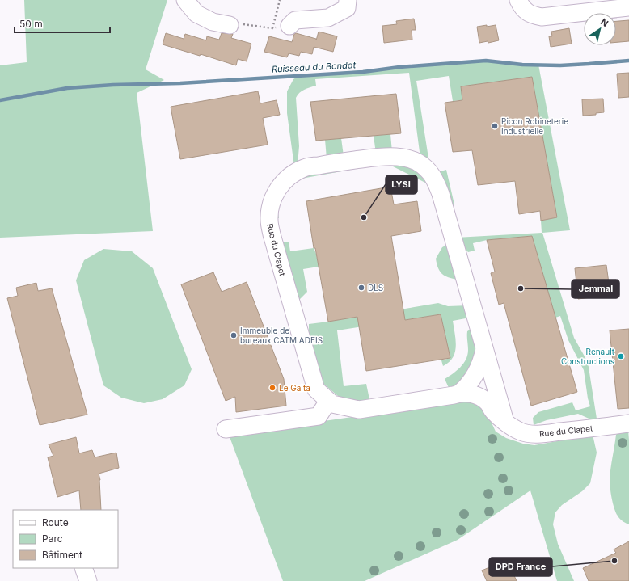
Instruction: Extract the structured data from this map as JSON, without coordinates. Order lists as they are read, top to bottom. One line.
{"streets":{"street":["Rue du Clapet"]},"water":["Ruisseau du Bondat"],"places":["Picon Robineterie Industrielle","LYSI","DLS","Jemmal","Immeuble de bureaux CATM ADEIS","Renault Constructions","Le Galta","DPD France"],"legend":["Route","Parc","Bâtiment"],"scale_bar":"50 m","north":"top right"}
